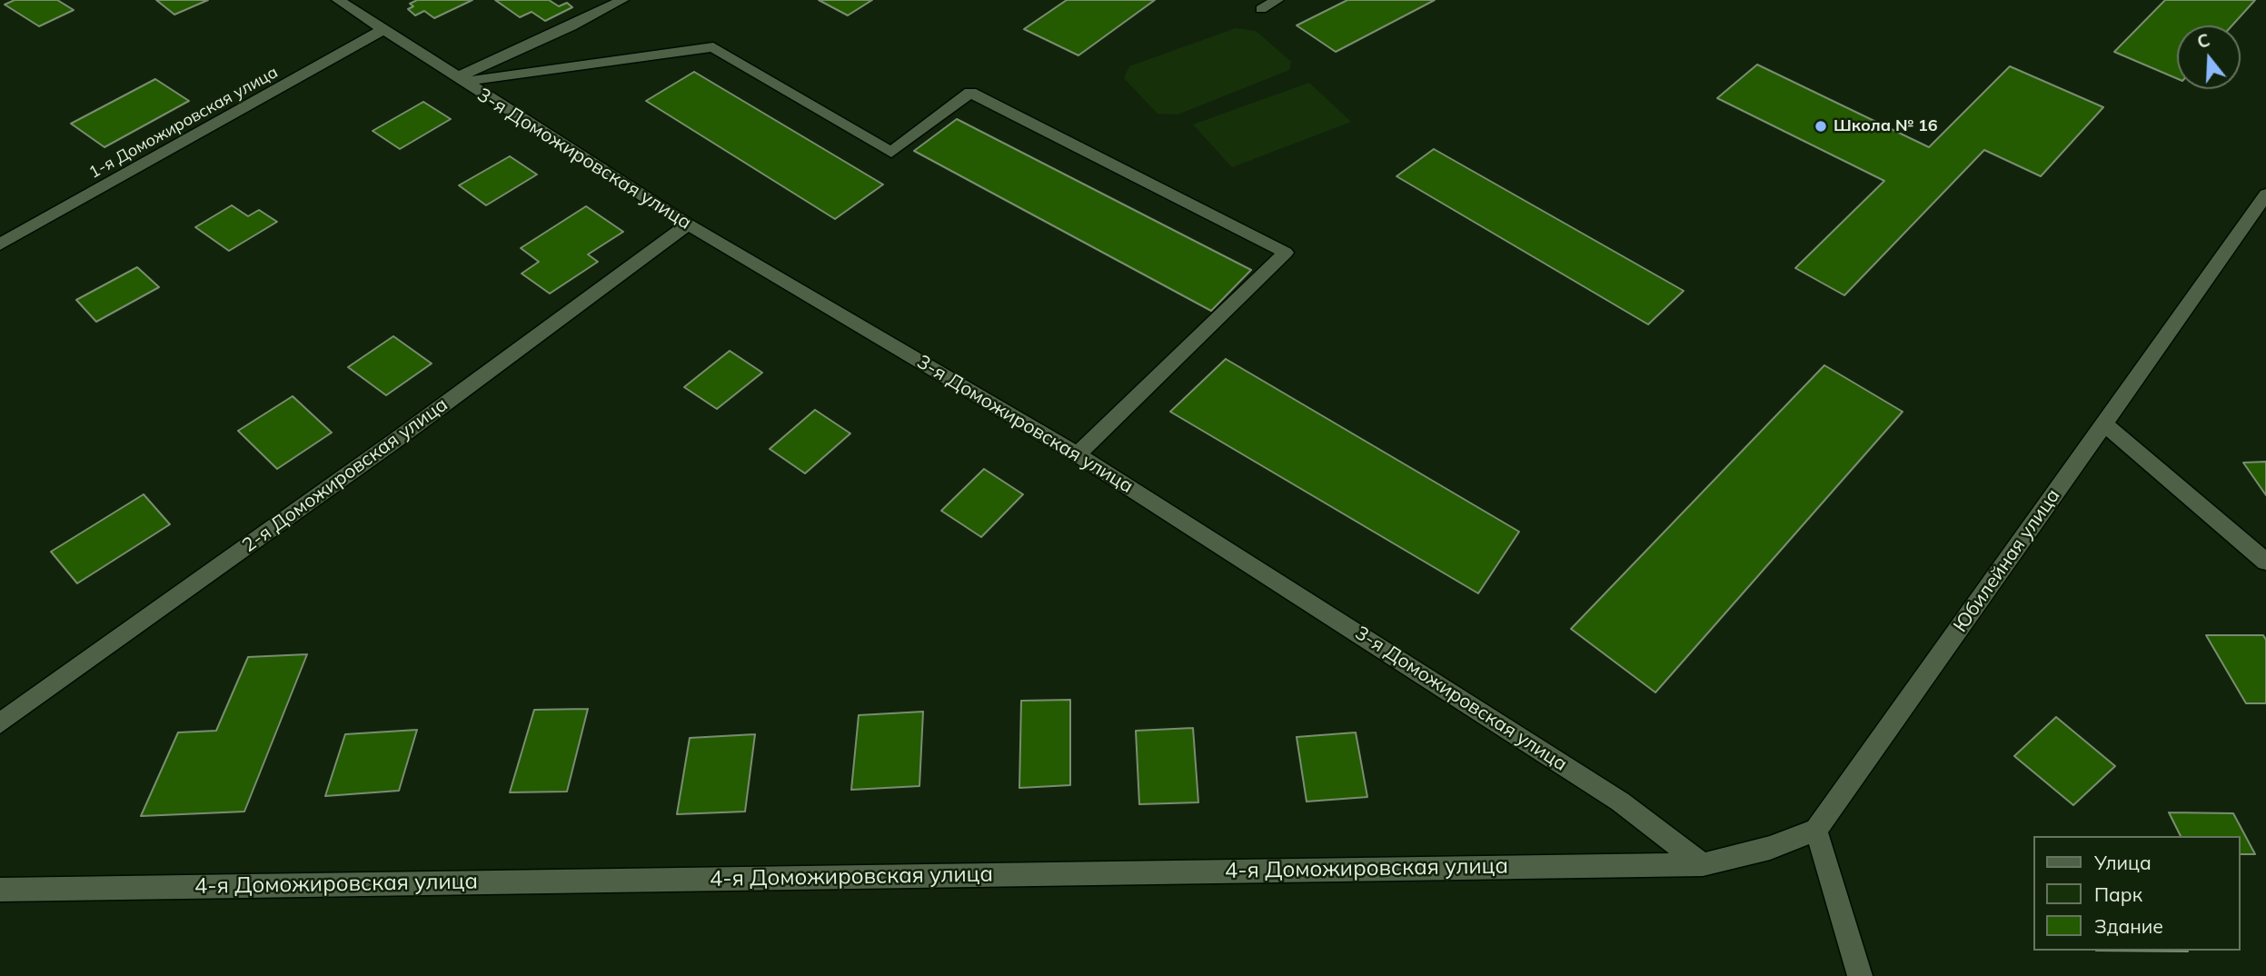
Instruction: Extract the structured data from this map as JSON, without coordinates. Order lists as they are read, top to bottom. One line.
{"streets":{"street":["1-я Доможировская улица","3-я Доможировская улица","2-я Доможировская улица","Юбилейная улица","4-я Доможировская улица"]},"crossings":[["1-я Доможировская улица","3-я Доможировская улица"],["3-я Доможировская улица","2-я Доможировская улица"],["3-я Доможировская улица","4-я Доможировская улица"]],"places":["Школа № 16"],"legend":["Улица","Парк","Здание"],"north":"top"}
